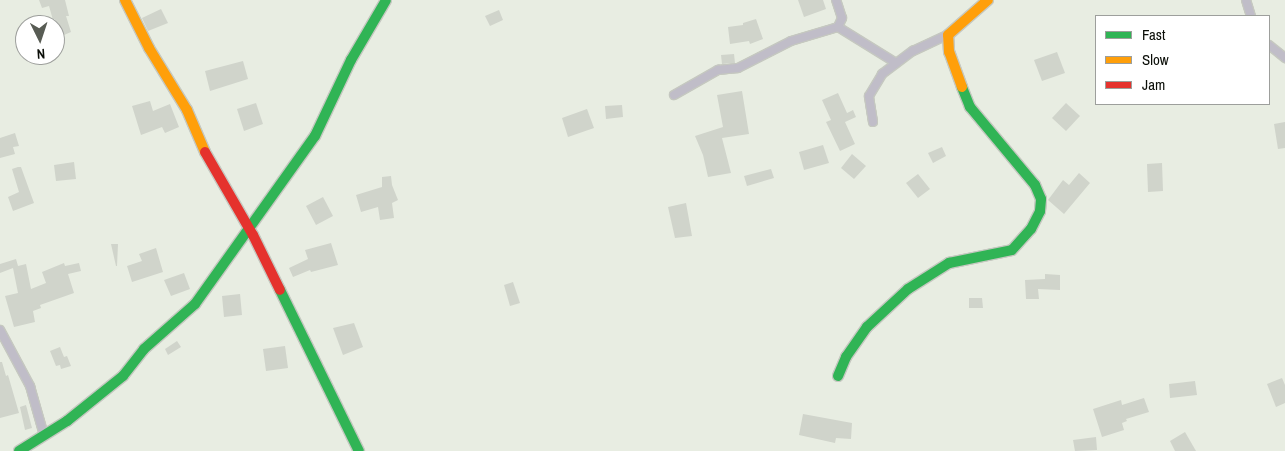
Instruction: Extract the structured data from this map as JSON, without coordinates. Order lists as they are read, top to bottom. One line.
{"legend":["Fast","Slow","Jam"],"north":"bottom"}
